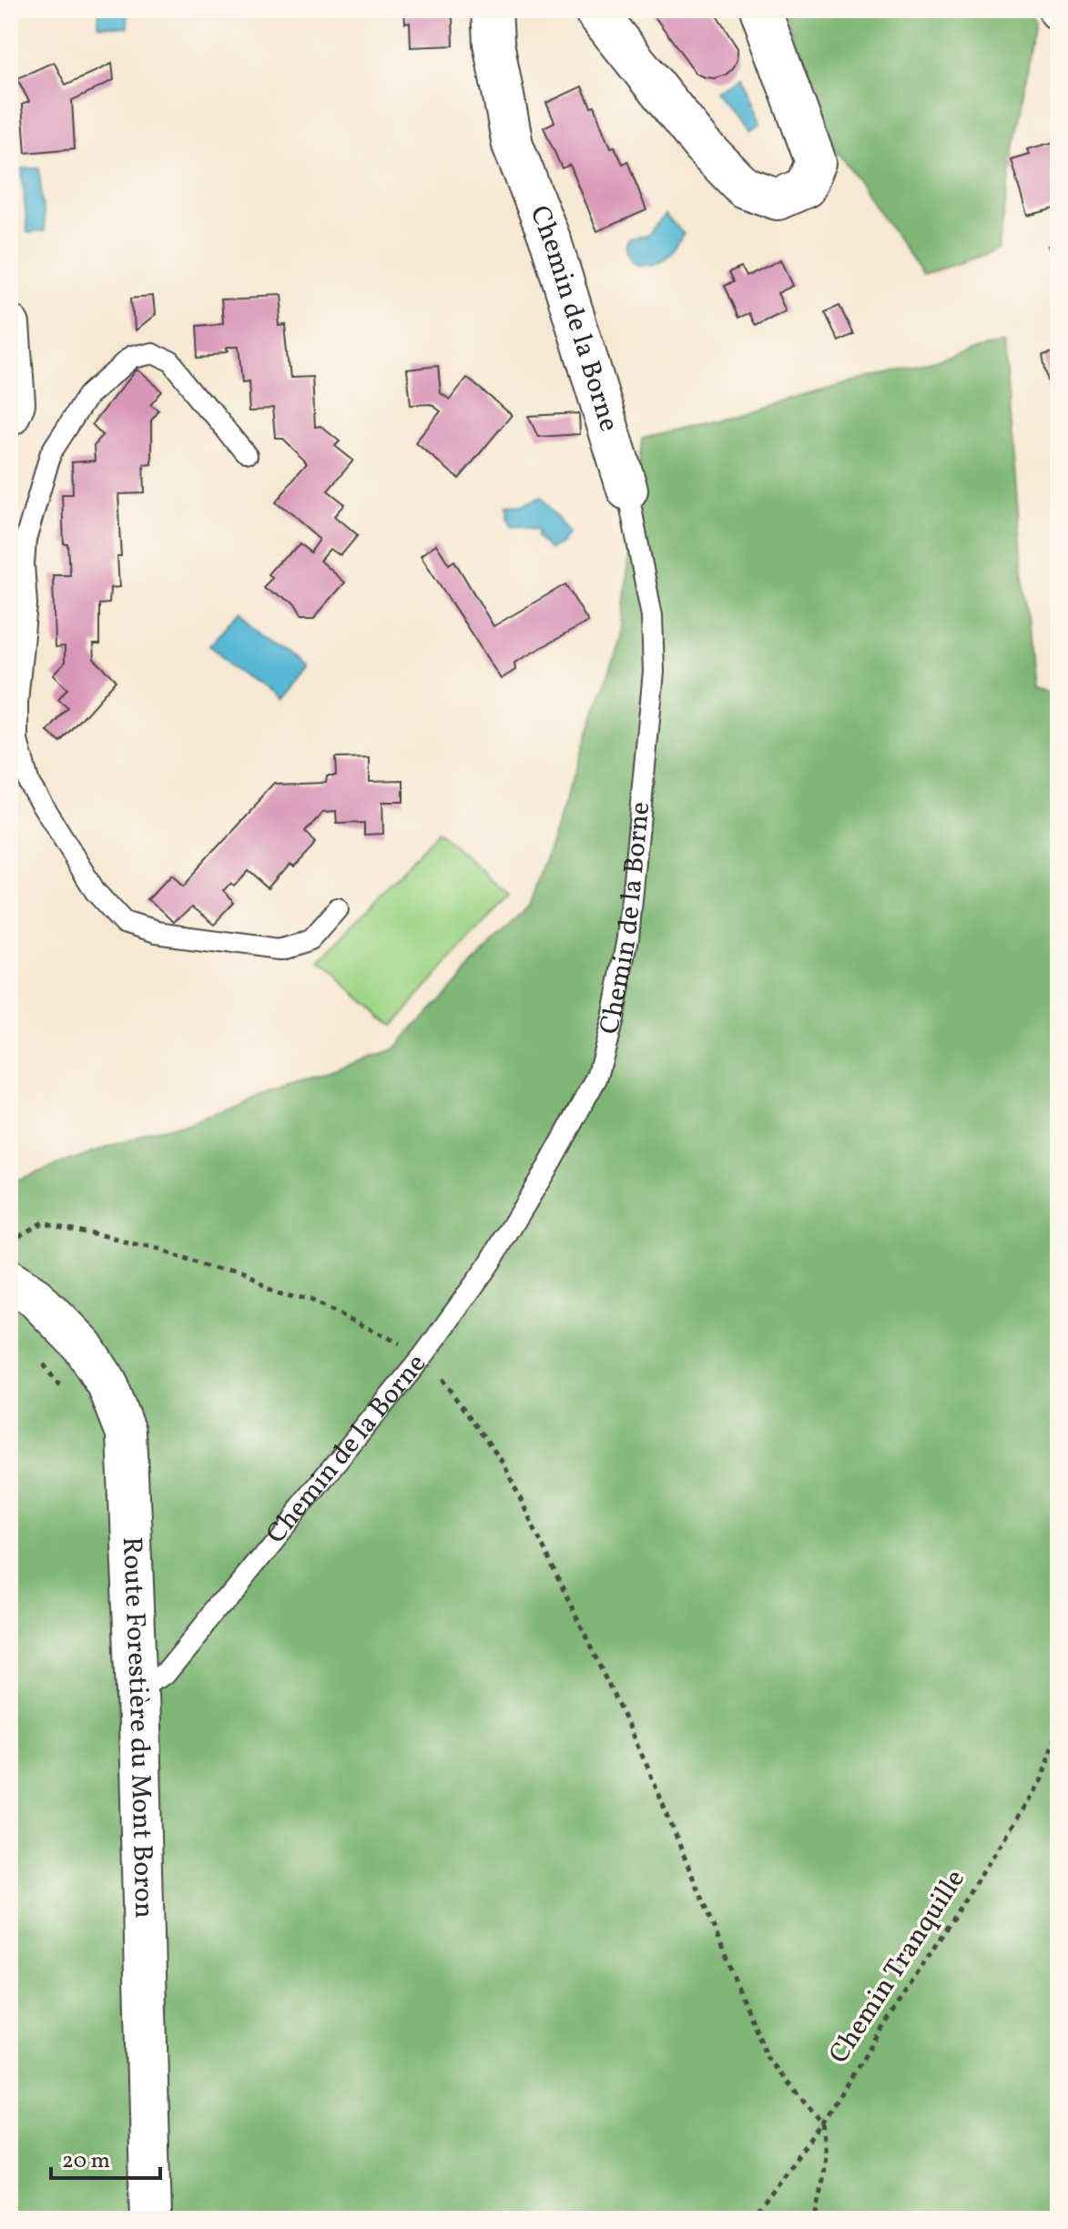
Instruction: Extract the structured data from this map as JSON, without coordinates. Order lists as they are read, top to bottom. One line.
{"streets":{"street":["Chemin de la Borne","Route Forestière du Mont Boron"],"path":["Chemin Tranquille"]},"crossings":[["Chemin de la Borne","Route Forestière du Mont Boron"]],"scale_bar":"20 m"}
